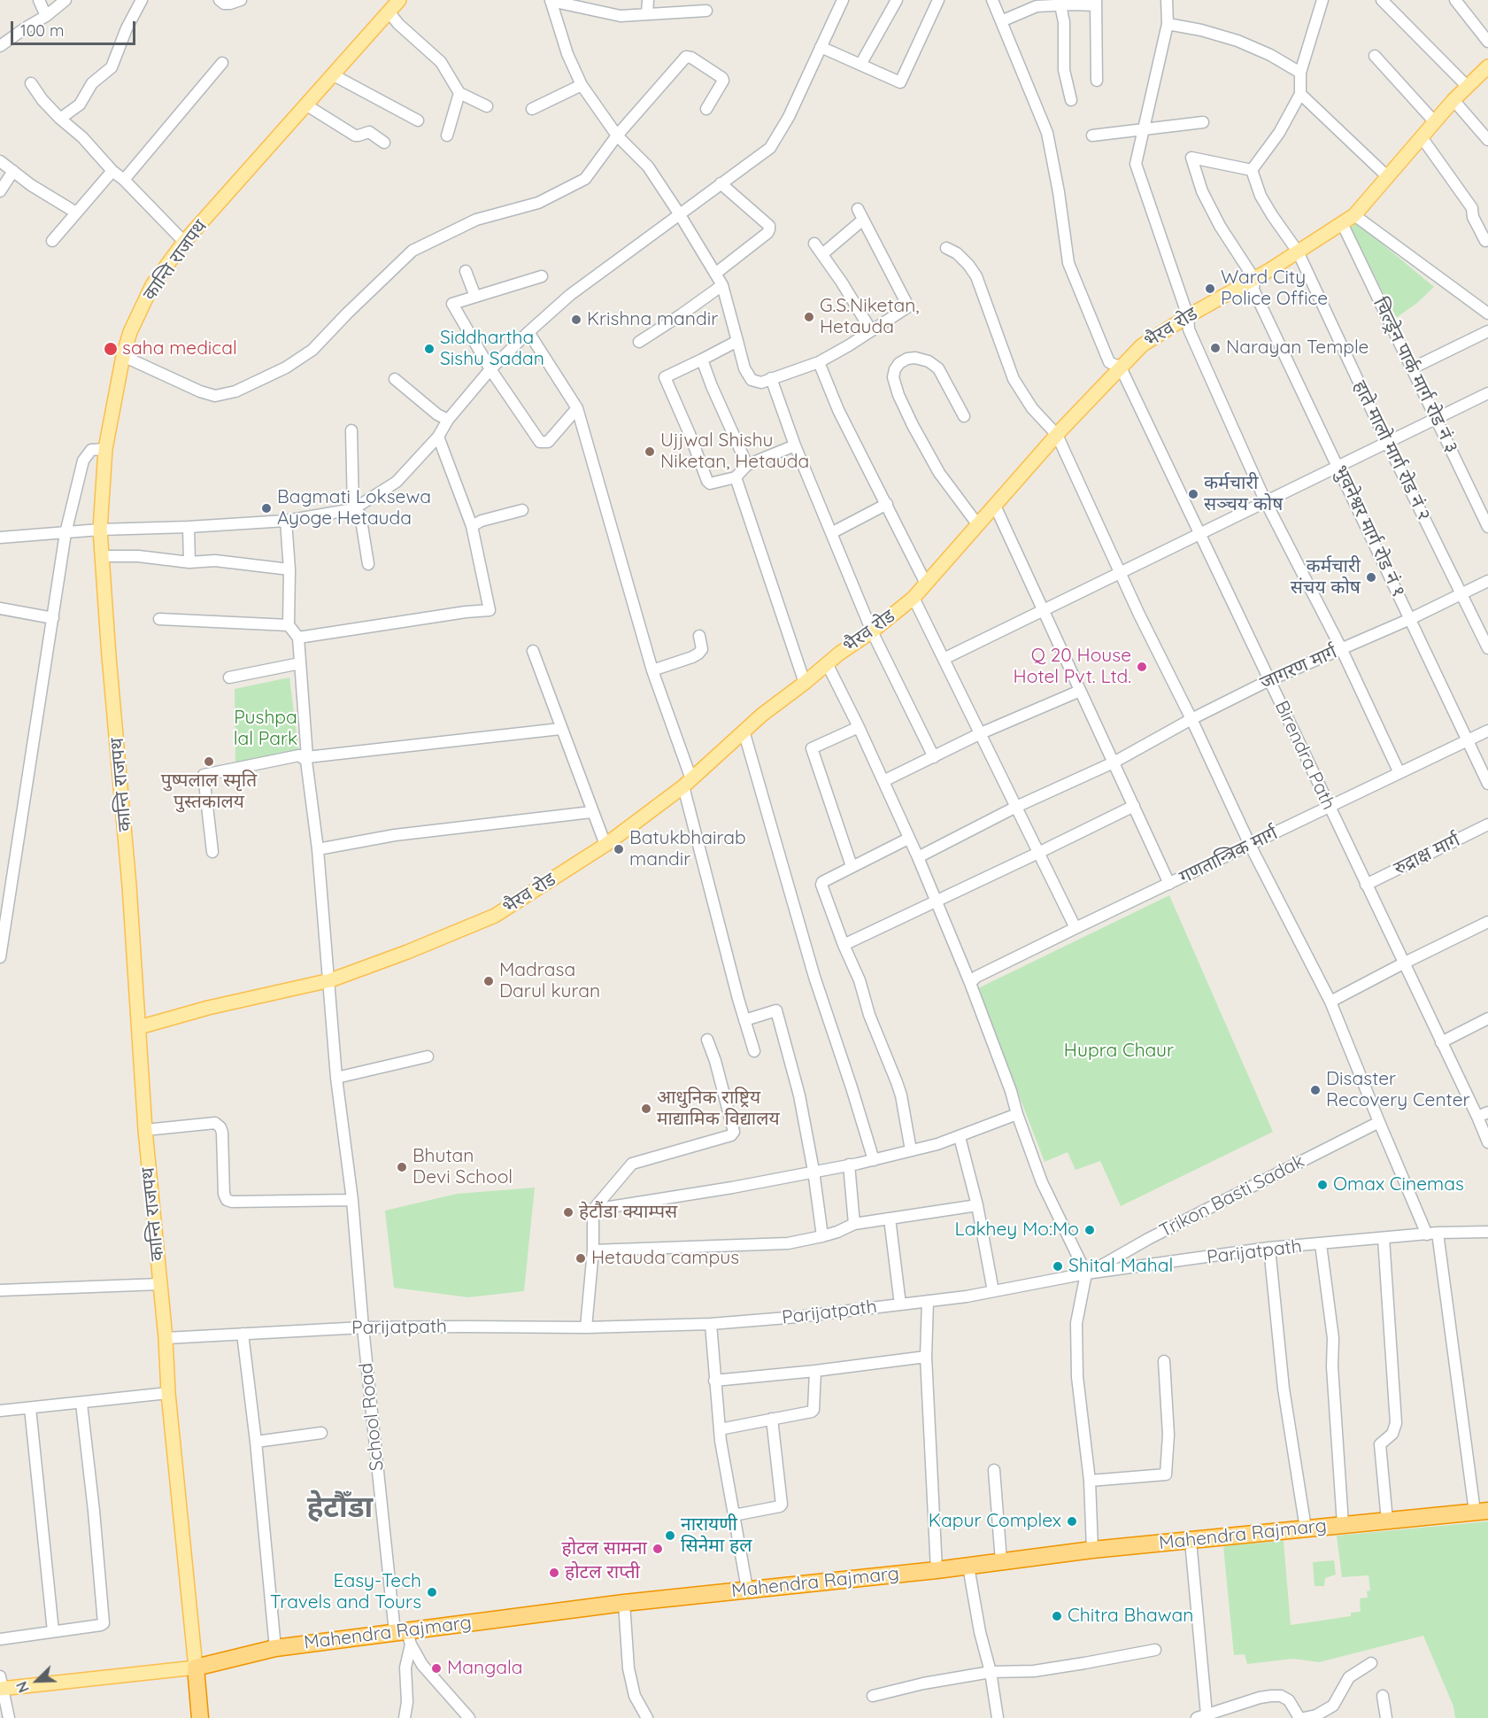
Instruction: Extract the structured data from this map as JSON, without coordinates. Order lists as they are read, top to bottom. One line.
{"streets":{"highway":["Mahendra Rajmarg"],"main road":["कान्ति राजपथ","भैरव रोड"],"street":["चिल्ड्रेन पार्क मार्ग रोड नं ३","हाते मालो मार्ग रोड नं २","भुवनेश्वर मार्ग रोड नं १","जागरण मार्ग","Birendra Path","रुद्राक्ष मार्ग","गणतान्त्रिक मार्ग","Trikon Basti Sadak","Parijatpath","School Road"]},"crossings":[["कान्ति राजपथ","भैरव रोड"],["कान्ति राजपथ","Parijatpath"],["कान्ति राजपथ","Mahendra Rajmarg"],["भैरव रोड","चिल्ड्रेन पार्क मार्ग रोड नं ३"],["भैरव रोड","हाते मालो मार्ग रोड नं २"],["भैरव रोड","भुवनेश्वर मार्ग रोड नं १"],["भैरव रोड","Birendra Path"],["भैरव रोड","School Road"],["हाते मालो मार्ग रोड नं २","भुवनेश्वर मार्ग रोड नं १"],["हाते मालो मार्ग रोड नं २","जागरण मार्ग"],["भुवनेश्वर मार्ग रोड नं १","जागरण मार्ग"],["भुवनेश्वर मार्ग रोड नं १","गणतान्त्रिक मार्ग"],["जागरण मार्ग","Birendra Path"],["Birendra Path","रुद्राक्ष मार्ग"],["Birendra Path","गणतान्त्रिक मार्ग"],["Trikon Basti Sadak","Parijatpath"],["Parijatpath","School Road"],["School Road","Mahendra Rajmarg"]],"districts":["हेटौँडा"],"parks":["Pushpa lal Park","Hupra Chaur"],"places":["Ward City Police Office","G.S.Niketan, Hetauda","Krishna mandir","Narayan Temple","saha medical","Siddhartha Sishu Sadan","Ujjwal Shishu Niketan, Hetauda","कर्मचारी सञ्चय कोष","Bagmati Loksewa Ayoge Hetauda","कर्मचारी संचय कोष","Q 20 House Hotel Pvt. Ltd.","पुष्पलाल स्मृति पुस्तकालय","Batukbhairab mandir","Madrasa Darul kuran","Disaster Recovery Center","आधुनिक राष्ट्रिय माद्यामिक विद्यालय","Bhutan Devi School","Omax Cinemas","हेटौंडा क्याम्पस","Lakhey Mo:Mo","Hetauda campus","Shital Mahal","Kapur Complex","नारायणी सिनेमा हल","होटल सामना","होटल राप्ती","Easy-Tech Travels and Tours","Chitra Bhawan","Mangala"],"scale_bar":"100 m","north":"bottom left"}
